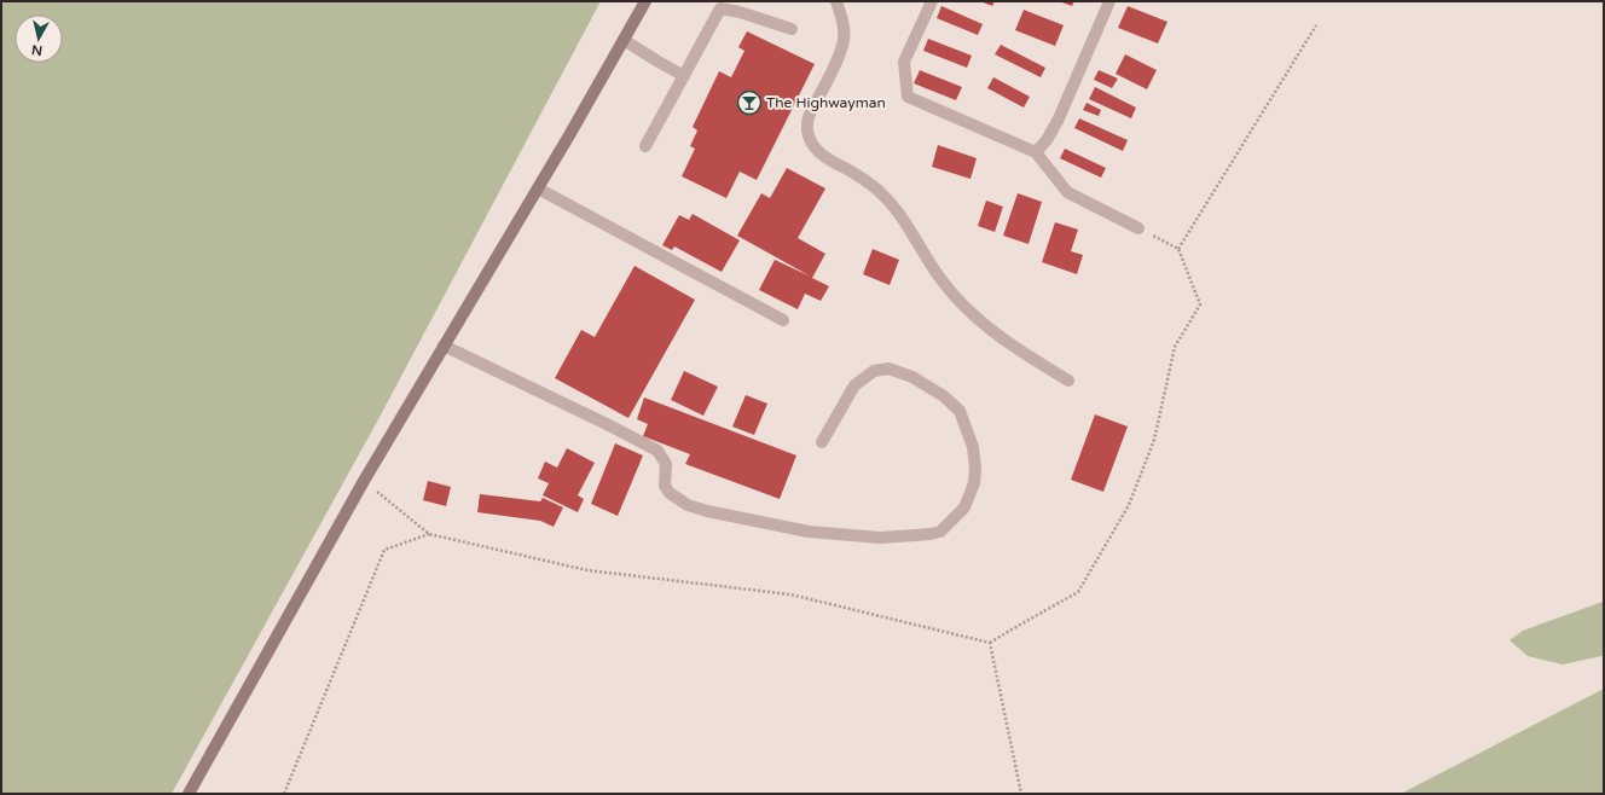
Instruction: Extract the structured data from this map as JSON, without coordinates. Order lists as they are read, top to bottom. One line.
{"places":{"bar":["The Highwayman"]},"north":"bottom"}
